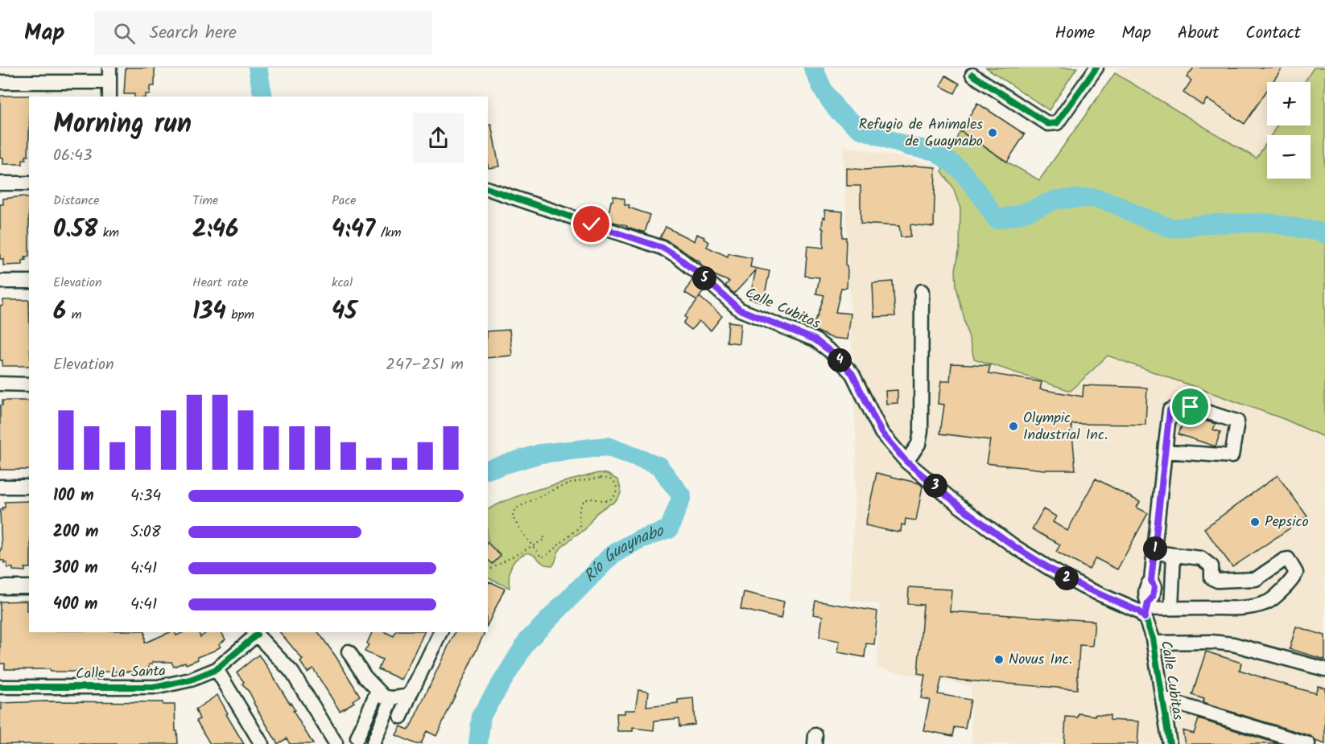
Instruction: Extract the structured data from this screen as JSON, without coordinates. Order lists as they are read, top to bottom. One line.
{"streets":{"street":["Calle Cubitas","Calle La Santa"]},"water":["Río Guaynabo"],"places":["Refugio de Animales de Guaynabo","Olympic Industrial Inc.","Pepsico","Novus Inc."],"page":{"header":"Map","search":"Search here","nav":["Home","Map","About","Contact"],"map_buttons":["+","−"],"heading":["Morning run","06:43"],"stats":[["Distance","0.58 km"],["Time","2:46"],["Pace","4:47 /km"],["Elevation","6 m"],["Heart rate","134 bpm"],["kcal","45"]],"pins":["5","4","3","1","2"],"chart":["Elevation","247–251 m"],"list":[{"name":"100 m","note":"4:34"},{"name":"200 m","note":"5:08"},{"name":"300 m","note":"4:41"},{"name":"400 m","note":"4:41"}]}}
